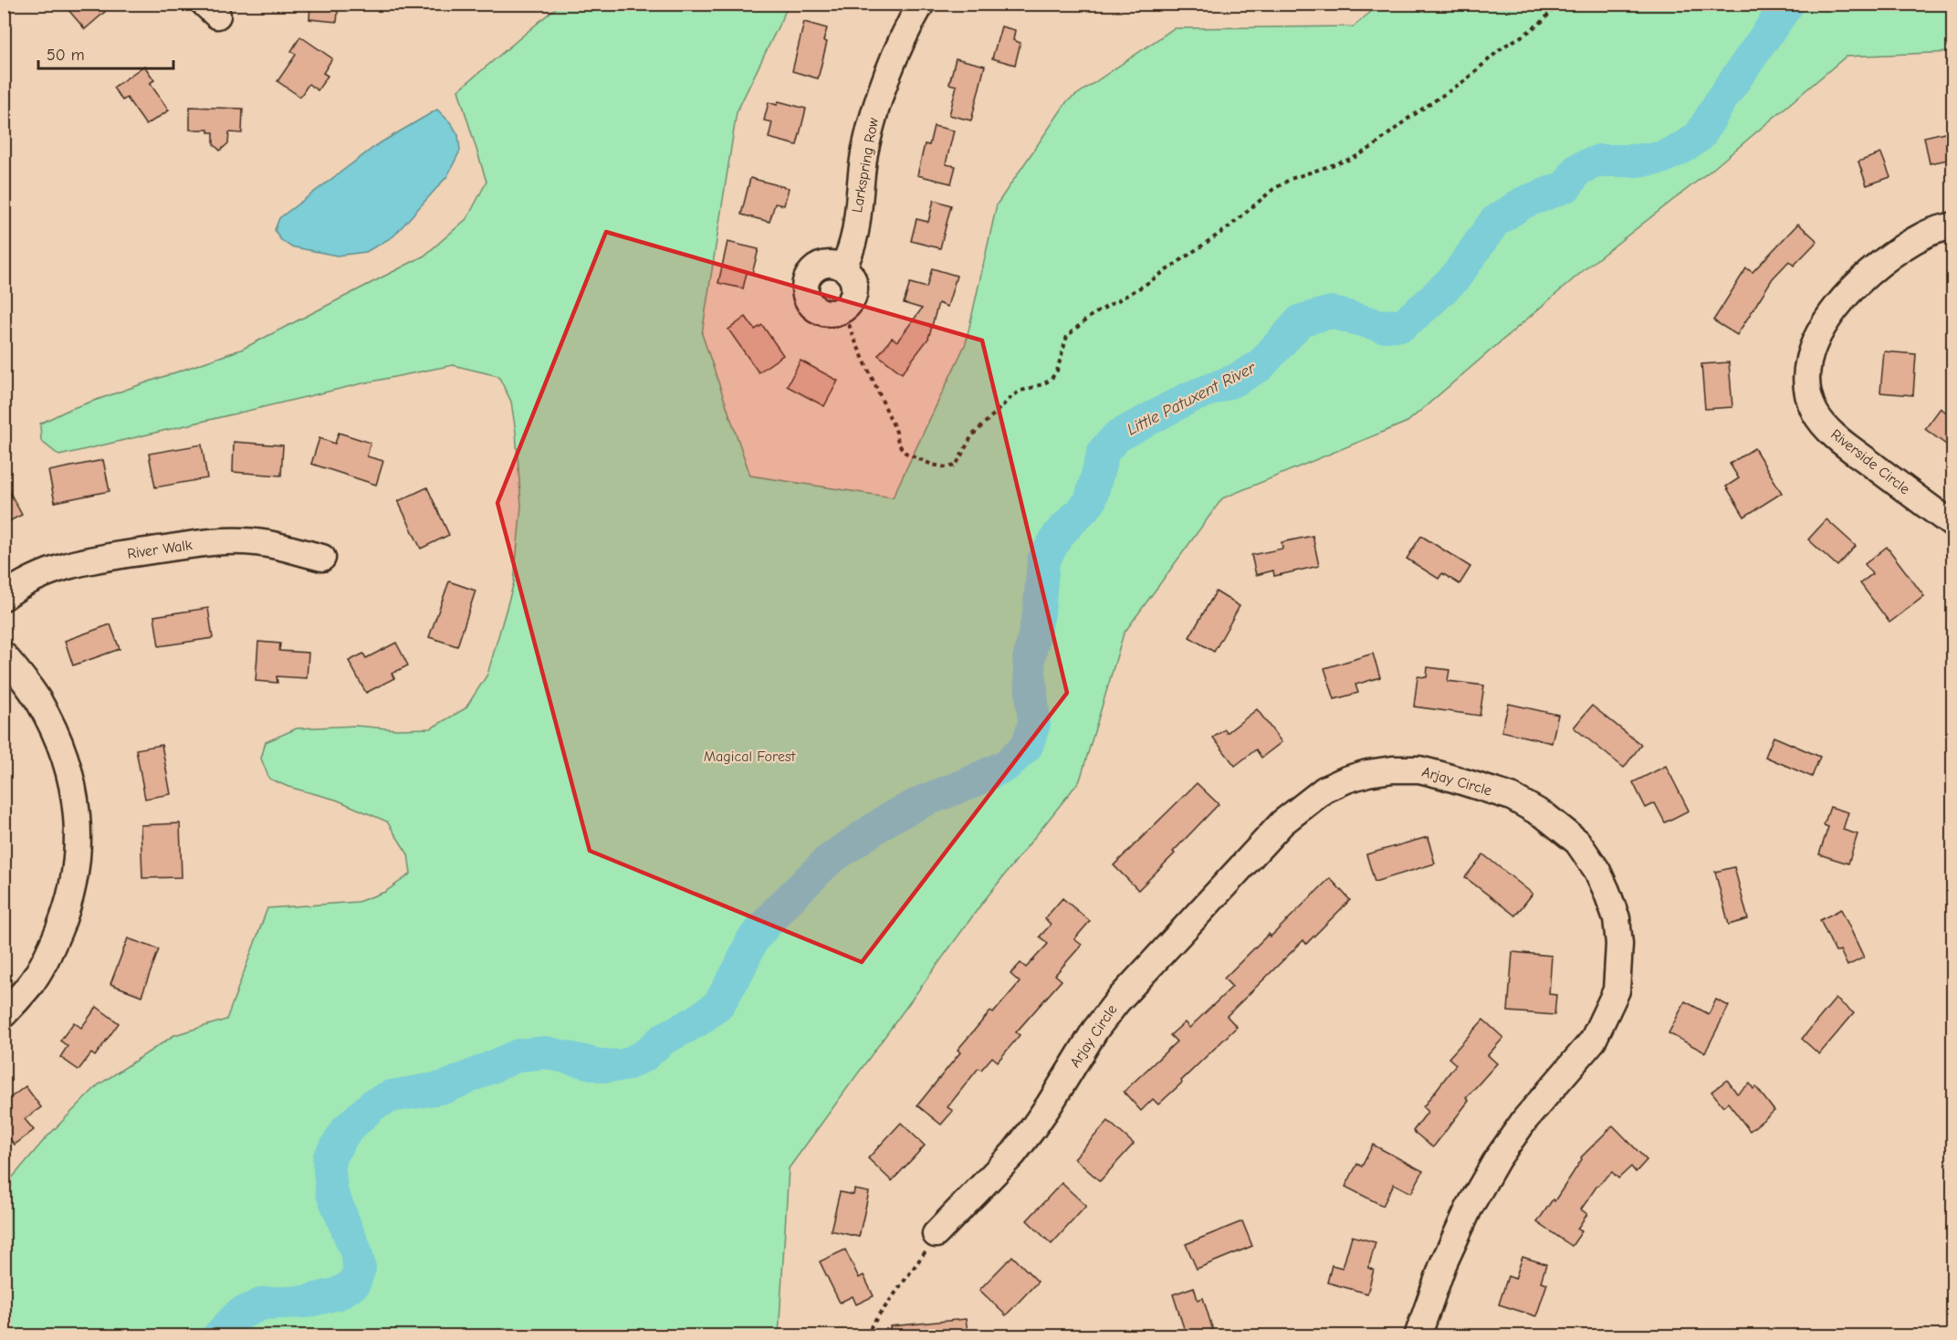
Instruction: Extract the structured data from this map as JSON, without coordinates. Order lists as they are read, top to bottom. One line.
{"streets":{"street":["Larkspring Row","Riverside Circle","River Walk","Arjay Circle"]},"water":["Little Patuxent River"],"parks":["Magical Forest"],"scale_bar":"50 m"}
